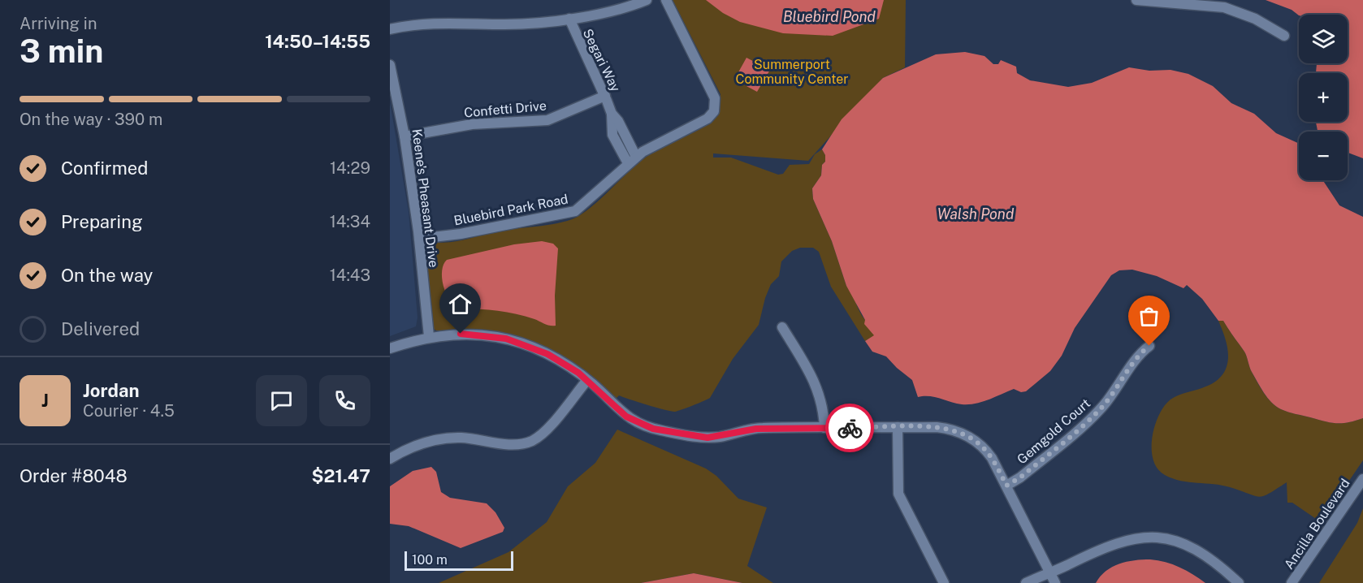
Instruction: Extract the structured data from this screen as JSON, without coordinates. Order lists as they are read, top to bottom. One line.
{"streets":{"street":["Segari Way","Confetti Drive","Keene's Pheasant Drive","Bluebird Park Road","Gemgold Court","Ancilla Boulevard"]},"crossings":[["Segari Way","Confetti Drive"],["Segari Way","Bluebird Park Road"],["Confetti Drive","Keene's Pheasant Drive"],["Keene's Pheasant Drive","Bluebird Park Road"]],"water":["Bluebird Pond","Walsh Pond"],"parks":["Summerport Community Center"],"scale_bar":"100 m","page":{"heading":["3 min","Arriving in","14:50–14:55"],"panel":["Jordan","Courier · 4.5","Order #8048","$21.47"],"map_buttons":["+","−"],"bar":"On the way · 390 m","list":[["Confirmed","14:29"],["Preparing","14:34"],["On the way","14:43"],"Delivered"],"round":"J","scale":"100 m"}}
